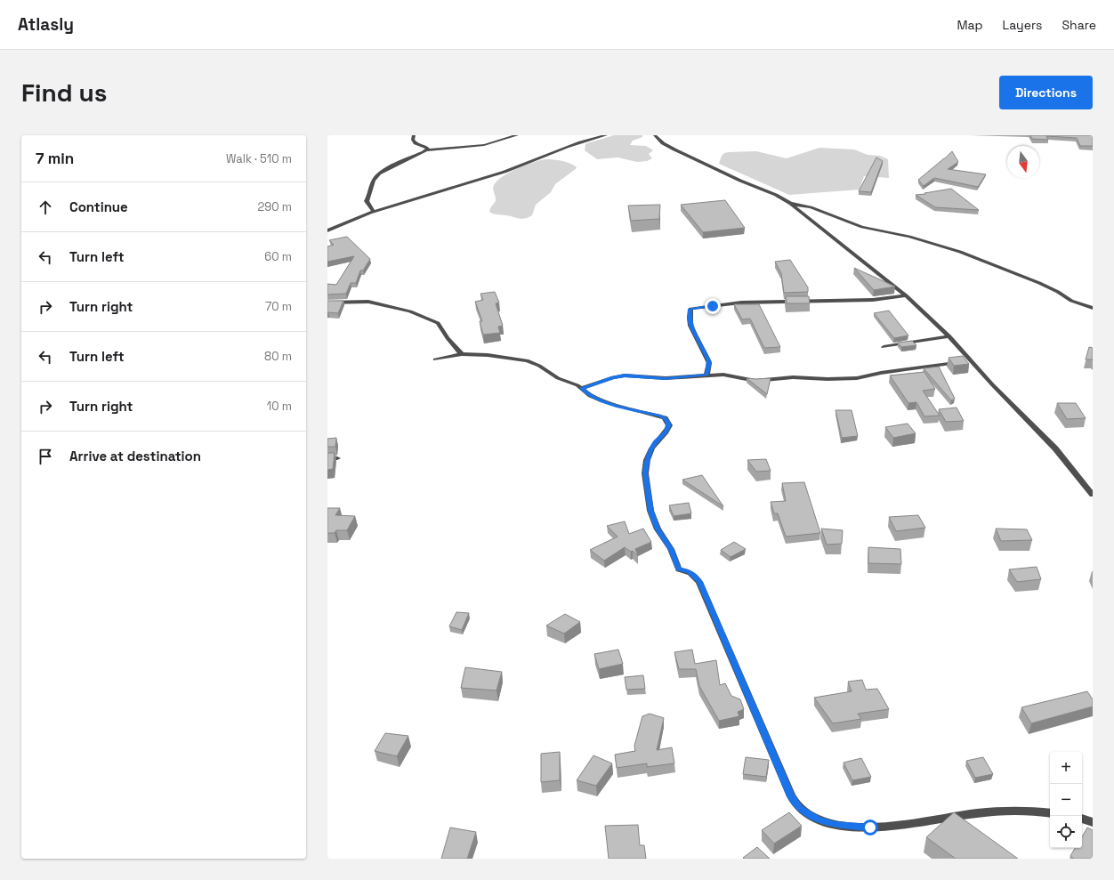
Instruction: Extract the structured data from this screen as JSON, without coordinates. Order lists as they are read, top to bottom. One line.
{"north":"bottom","page":{"header":"Atlasly","nav":["Map","Layers","Share"],"buttons":"Directions","title":"Find us","heading":["7 min","Walk · 510 m"],"list":[["Continue","290 m"],["Turn left","60 m"],["Turn right","70 m"],["Turn left","80 m"],["Turn right","10 m"],"Arrive at destination"],"map_buttons":["+","−"]}}
